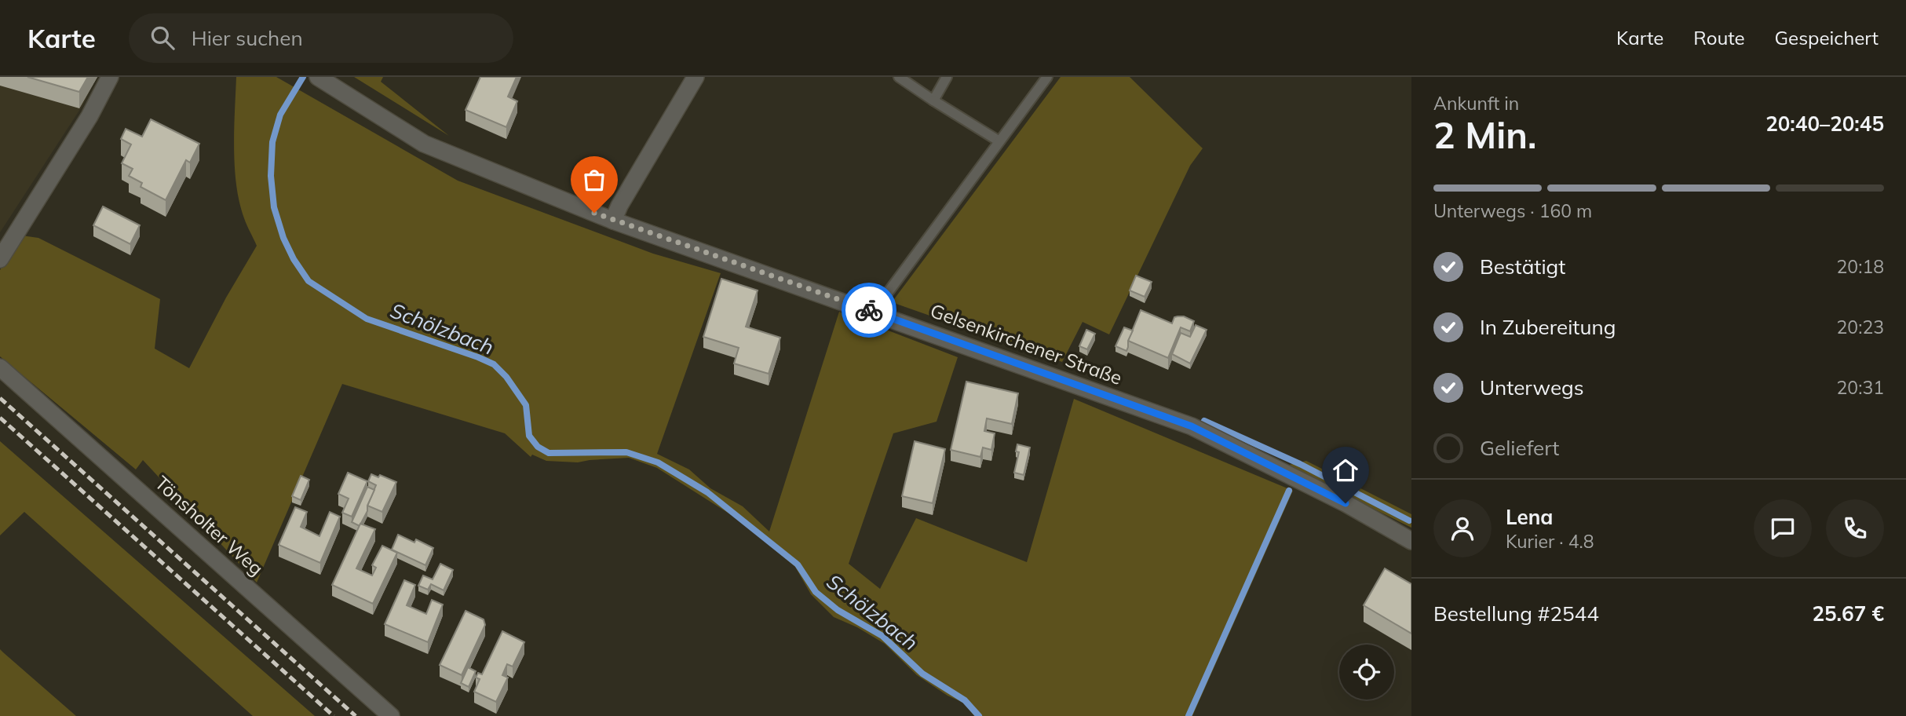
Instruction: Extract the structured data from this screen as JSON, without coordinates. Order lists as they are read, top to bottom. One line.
{"streets":{"street":["Gelsenkirchener Straße","Tönsholter Weg"]},"water":["Schölzbach"],"page":{"header":"Karte","search":"Hier suchen","nav":["Karte","Route","Gespeichert"],"heading":["2 Min.","Ankunft in","20:40–20:45"],"panel":["Lena","Kurier · 4.8","Bestellung #2544","25.67 €"],"bar":"Unterwegs · 160 m","list":[["Bestätigt","20:18"],["In Zubereitung","20:23"],["Unterwegs","20:31"],"Geliefert"]}}
